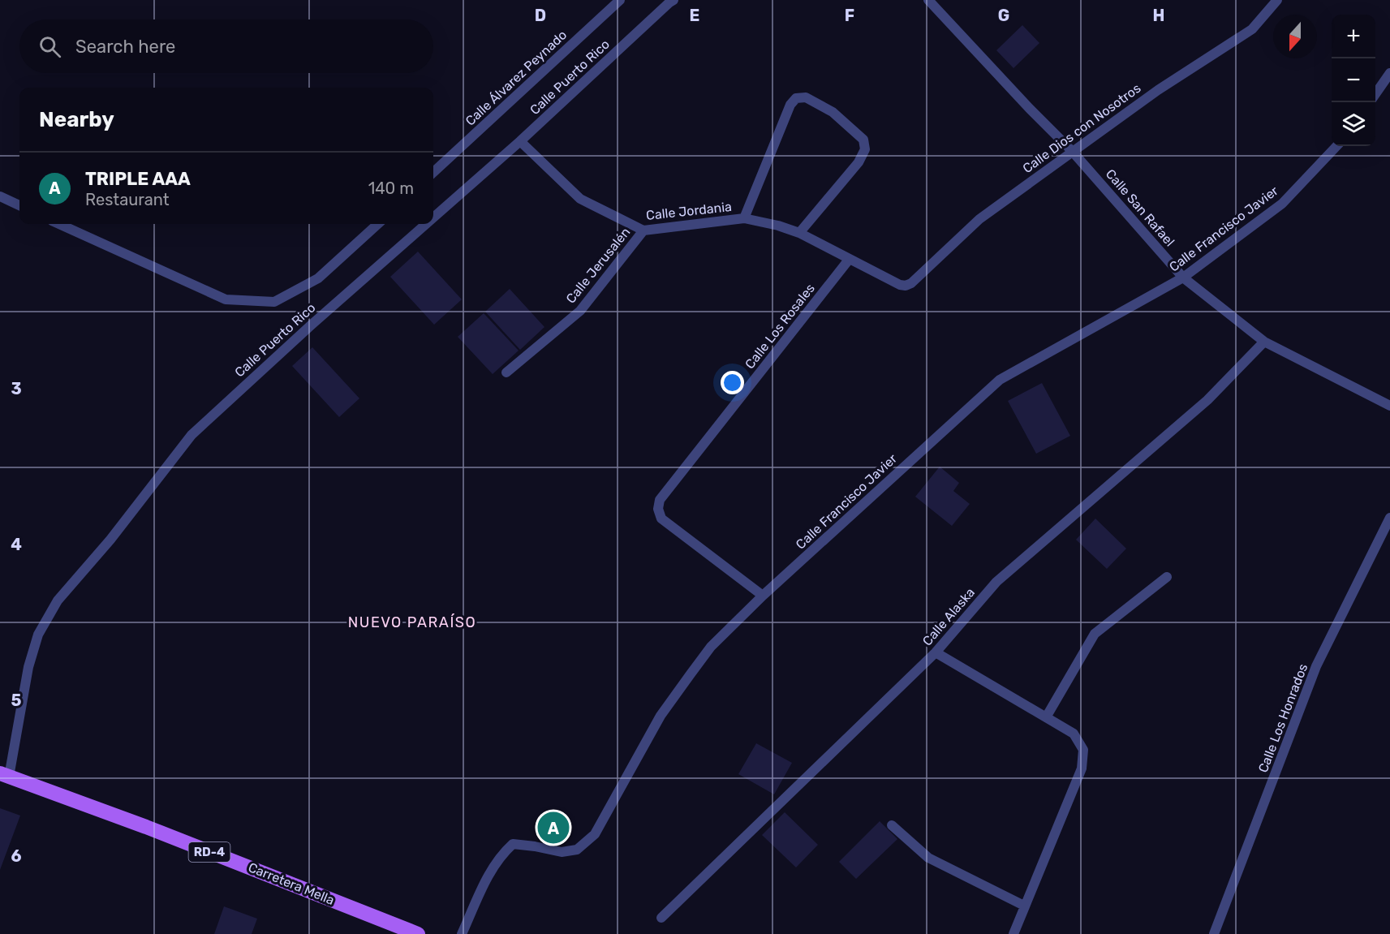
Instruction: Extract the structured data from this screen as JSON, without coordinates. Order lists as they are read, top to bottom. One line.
{"streets":{"main road":["RD-4","Carretera Mella"],"street":["Calle Puerto Rico","Calle Álvarez Peynado","Calle Dios con Nosotros","Calle San Rafael","Calle Jordania","Calle Francisco Javier","Calle Jerusalén","Calle Los Rosales","Calle Alaska","Calle Los Honrados"]},"crossings":[["Calle Puerto Rico","Calle Jordania"],["Calle Puerto Rico","Carretera Mella"],["Calle Dios con Nosotros","Calle San Rafael"],["Calle Dios con Nosotros","Calle Jordania"],["Calle San Rafael","Calle Francisco Javier"],["Calle San Rafael","Calle Alaska"],["Calle Jordania","Calle Jerusalén"],["Calle Jordania","Calle Los Rosales"],["Calle Francisco Javier","Calle Los Rosales"]],"districts":["NUEVO PARAÍSO"],"north":"bottom","page":{"map_buttons":["+","−"],"search":"Search here","heading":"Nearby","list":[{"mark":"A","name":"TRIPLE AAA","note":"Restaurant","value":"140 m"}],"pins":"A"},"grid":{"columns":["D","E","F","G","H"],"rows":["3","4","5","6"]}}
